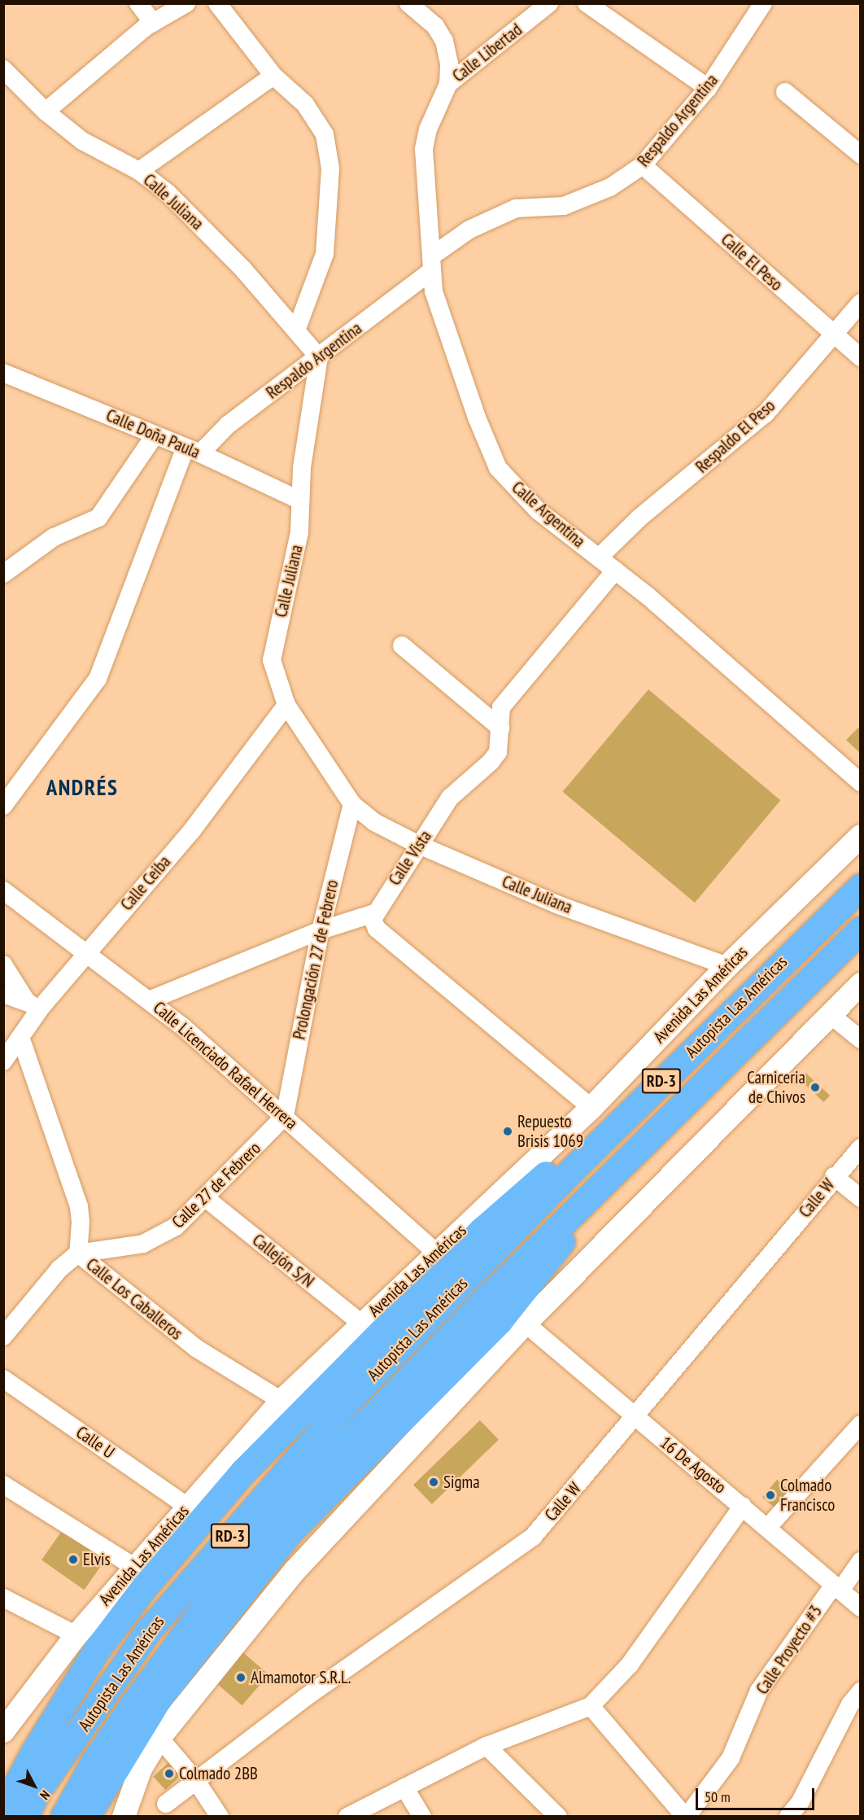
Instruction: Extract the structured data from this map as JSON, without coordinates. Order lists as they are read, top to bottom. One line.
{"streets":{"highway":["Autopista Las Américas","RD-3"],"street":["Calle Libertad","Respaldo Argentina","Calle Juliana","Calle El Peso","Calle Doña Paula","Respaldo El Peso","Calle Argentina","Calle Vista","Calle Ceiba","Prolongación 27 de Febrero","Avenida Las Américas","Calle Licenciado Rafael Herrera","Calle 27 de Febrero","Calle W","Callejón S/N","Calle Los Caballeros","Calle U","16 De Agosto","Calle Proyecto #3"]},"crossings":[["Calle Libertad","Calle Argentina"],["Respaldo Argentina","Calle Juliana"],["Respaldo Argentina","Calle El Peso"],["Respaldo Argentina","Calle Doña Paula"],["Respaldo Argentina","Calle Argentina"],["Calle Juliana","Calle Doña Paula"],["Calle Juliana","Calle Vista"],["Calle Juliana","Calle Ceiba"],["Calle Juliana","Prolongación 27 de Febrero"],["Calle Juliana","Avenida Las Américas"],["Calle El Peso","Respaldo El Peso"],["Respaldo El Peso","Calle Argentina"],["Calle Argentina","Calle Vista"],["Calle Ceiba","Calle Licenciado Rafael Herrera"],["Calle Ceiba","Calle Los Caballeros"],["Prolongación 27 de Febrero","Calle Licenciado Rafael Herrera"],["Prolongación 27 de Febrero","Calle 27 de Febrero"],["Avenida Las Américas","Calle Licenciado Rafael Herrera"],["Avenida Las Américas","Callejón S/N"],["Avenida Las Américas","Calle Los Caballeros"],["Avenida Las Américas","Calle U"],["Calle Licenciado Rafael Herrera","Calle 27 de Febrero"],["Calle 27 de Febrero","Callejón S/N"],["Calle 27 de Febrero","Calle Los Caballeros"],["Calle W","16 De Agosto"],["16 De Agosto","Calle Proyecto #3"]],"districts":["ANDRÉS"],"places":["Carniceria de Chivos","Repuesto Brisis 1069","Sigma","Colmado Francisco","Elvis","Almamotor S.R.L.","Colmado 2BB"],"scale_bar":"50 m","north":"bottom right"}
